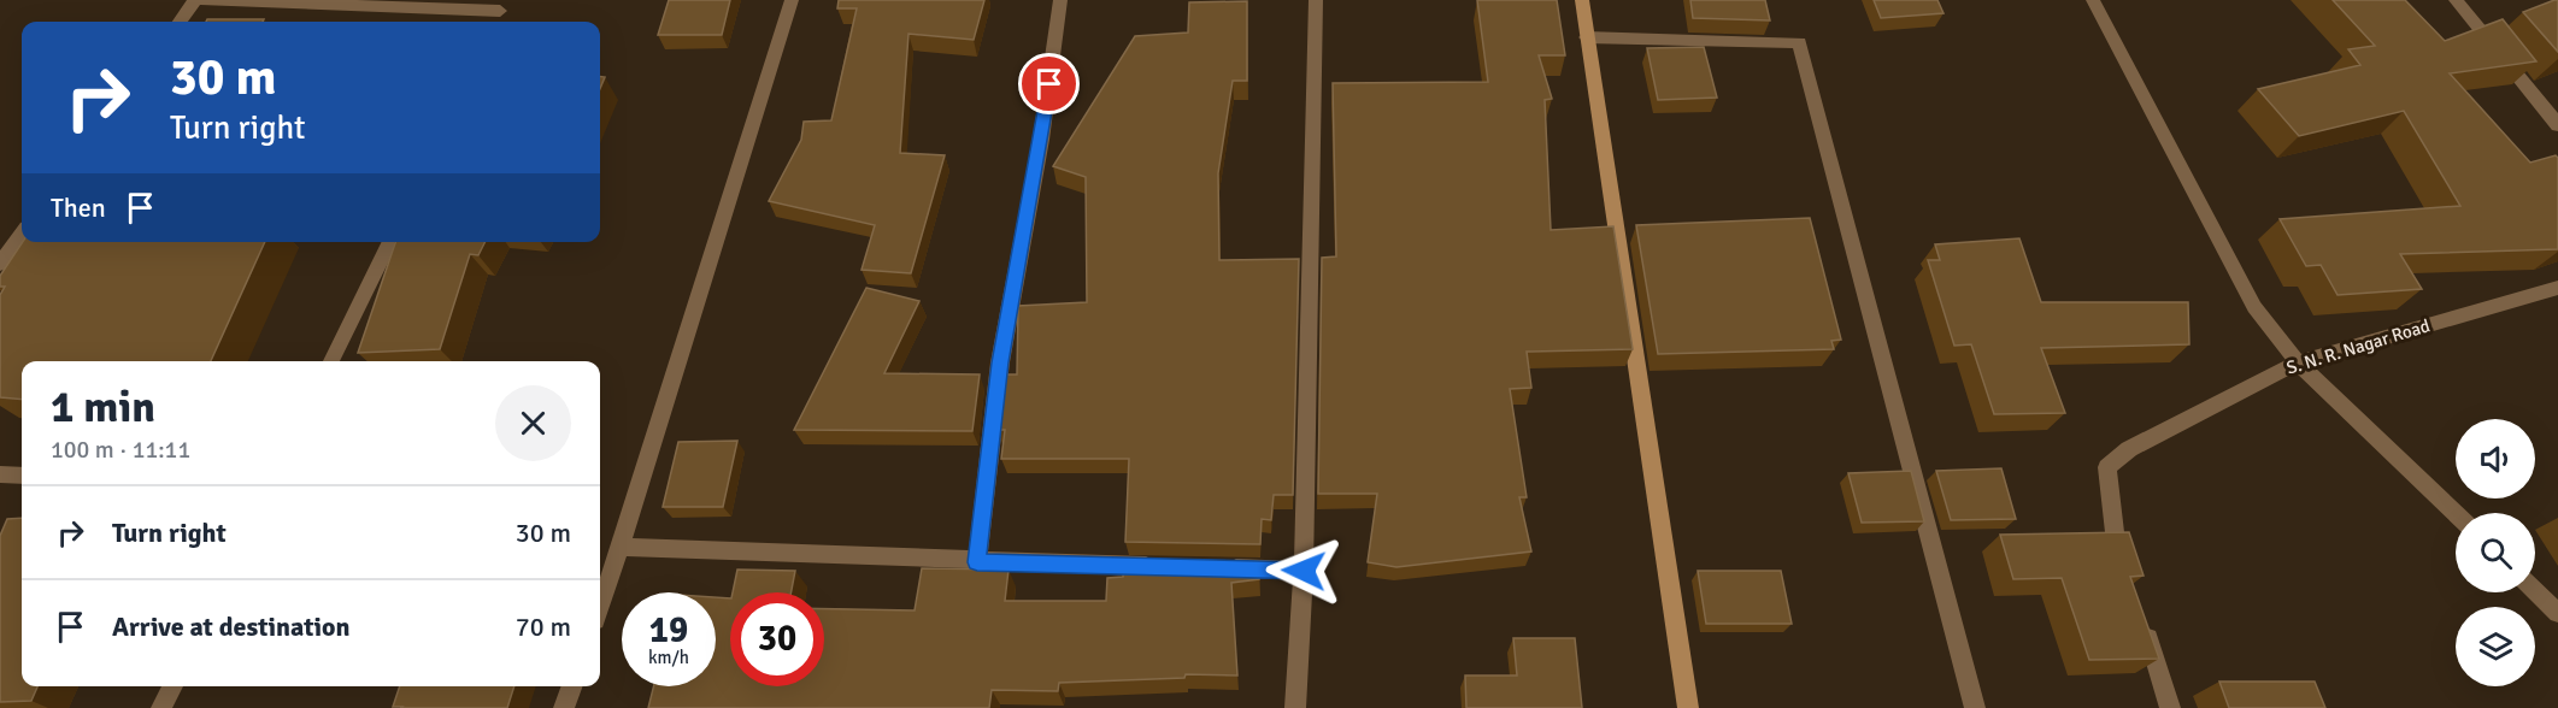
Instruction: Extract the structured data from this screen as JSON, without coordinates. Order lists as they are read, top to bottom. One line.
{"streets":{"street":["S. N. R. Nagar Road"]},"page":{"turn":["30 m","Turn right"],"then":"Then","heading":["1 min","100 m · 11:11"],"list":[{"name":"Turn right","value":"30 m"},{"name":"Arrive at destination","value":"70 m"}],"speed":"19 km/h","limit":"30"}}
